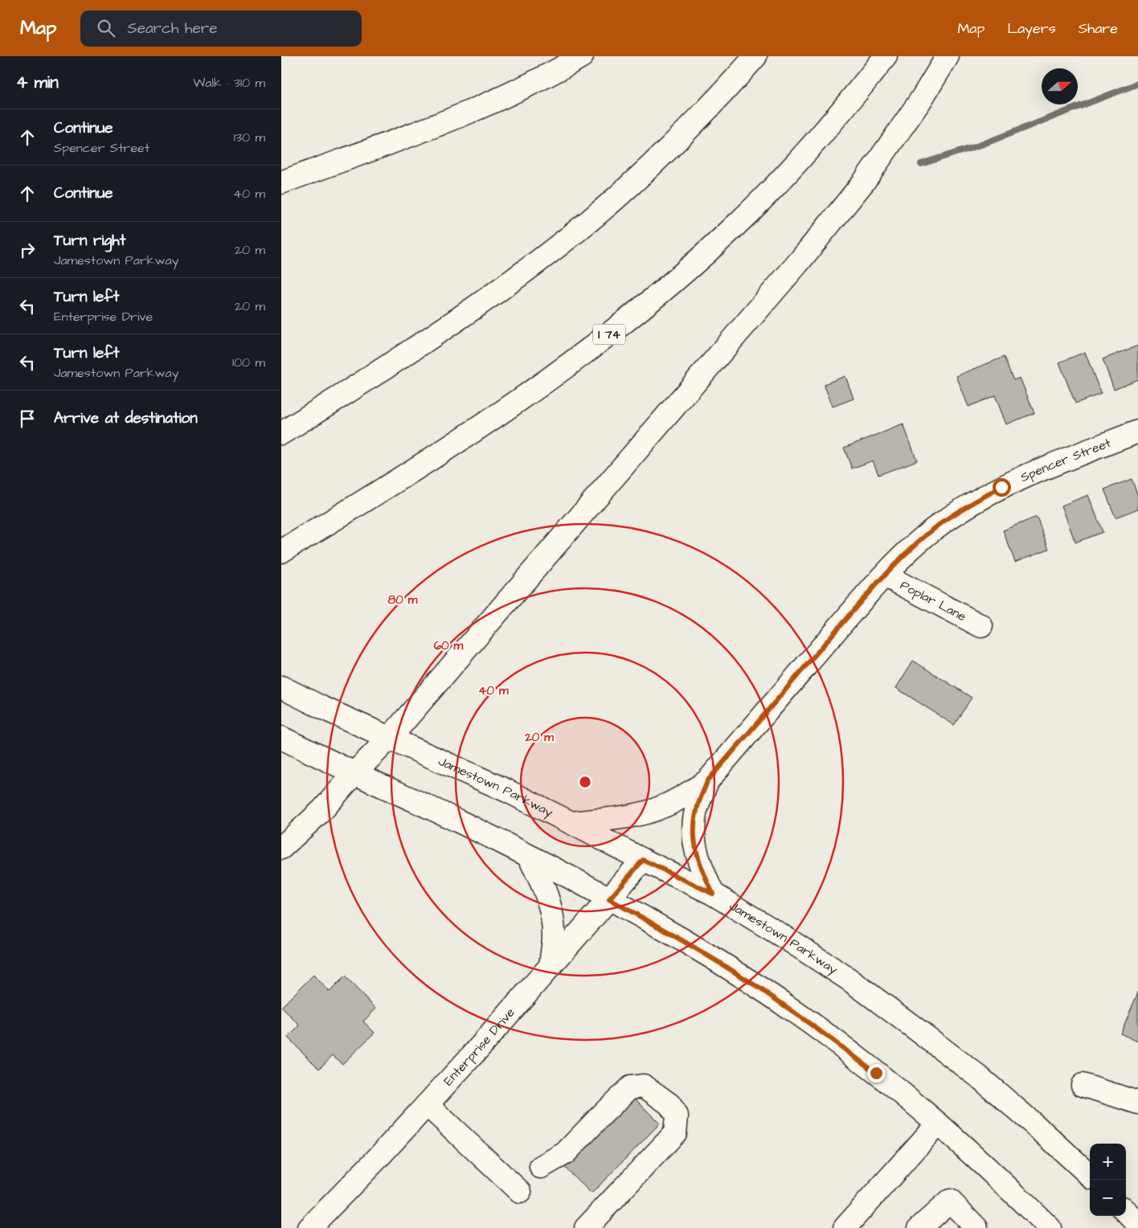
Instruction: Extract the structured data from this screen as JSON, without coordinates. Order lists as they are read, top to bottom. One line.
{"streets":{"main road":["I 74","Spencer Street","Poplar Lane","Jamestown Parkway","Enterprise Drive"]},"crossings":[["Spencer Street","Poplar Lane"],["Jamestown Parkway","Enterprise Drive"]],"north":"right","page":{"header":"Map","search":"Search here","nav":["Map","Layers","Share"],"heading":["4 min","Walk · 310 m"],"list":[["Continue","Spencer Street","130 m"],["Continue","40 m"],["Turn right","Jamestown Parkway","20 m"],["Turn left","Enterprise Drive","20 m"],["Turn left","Jamestown Parkway","100 m"],"Arrive at destination"],"map_buttons":["+","−"]},"rings":["80 m","60 m","40 m","20 m"]}
